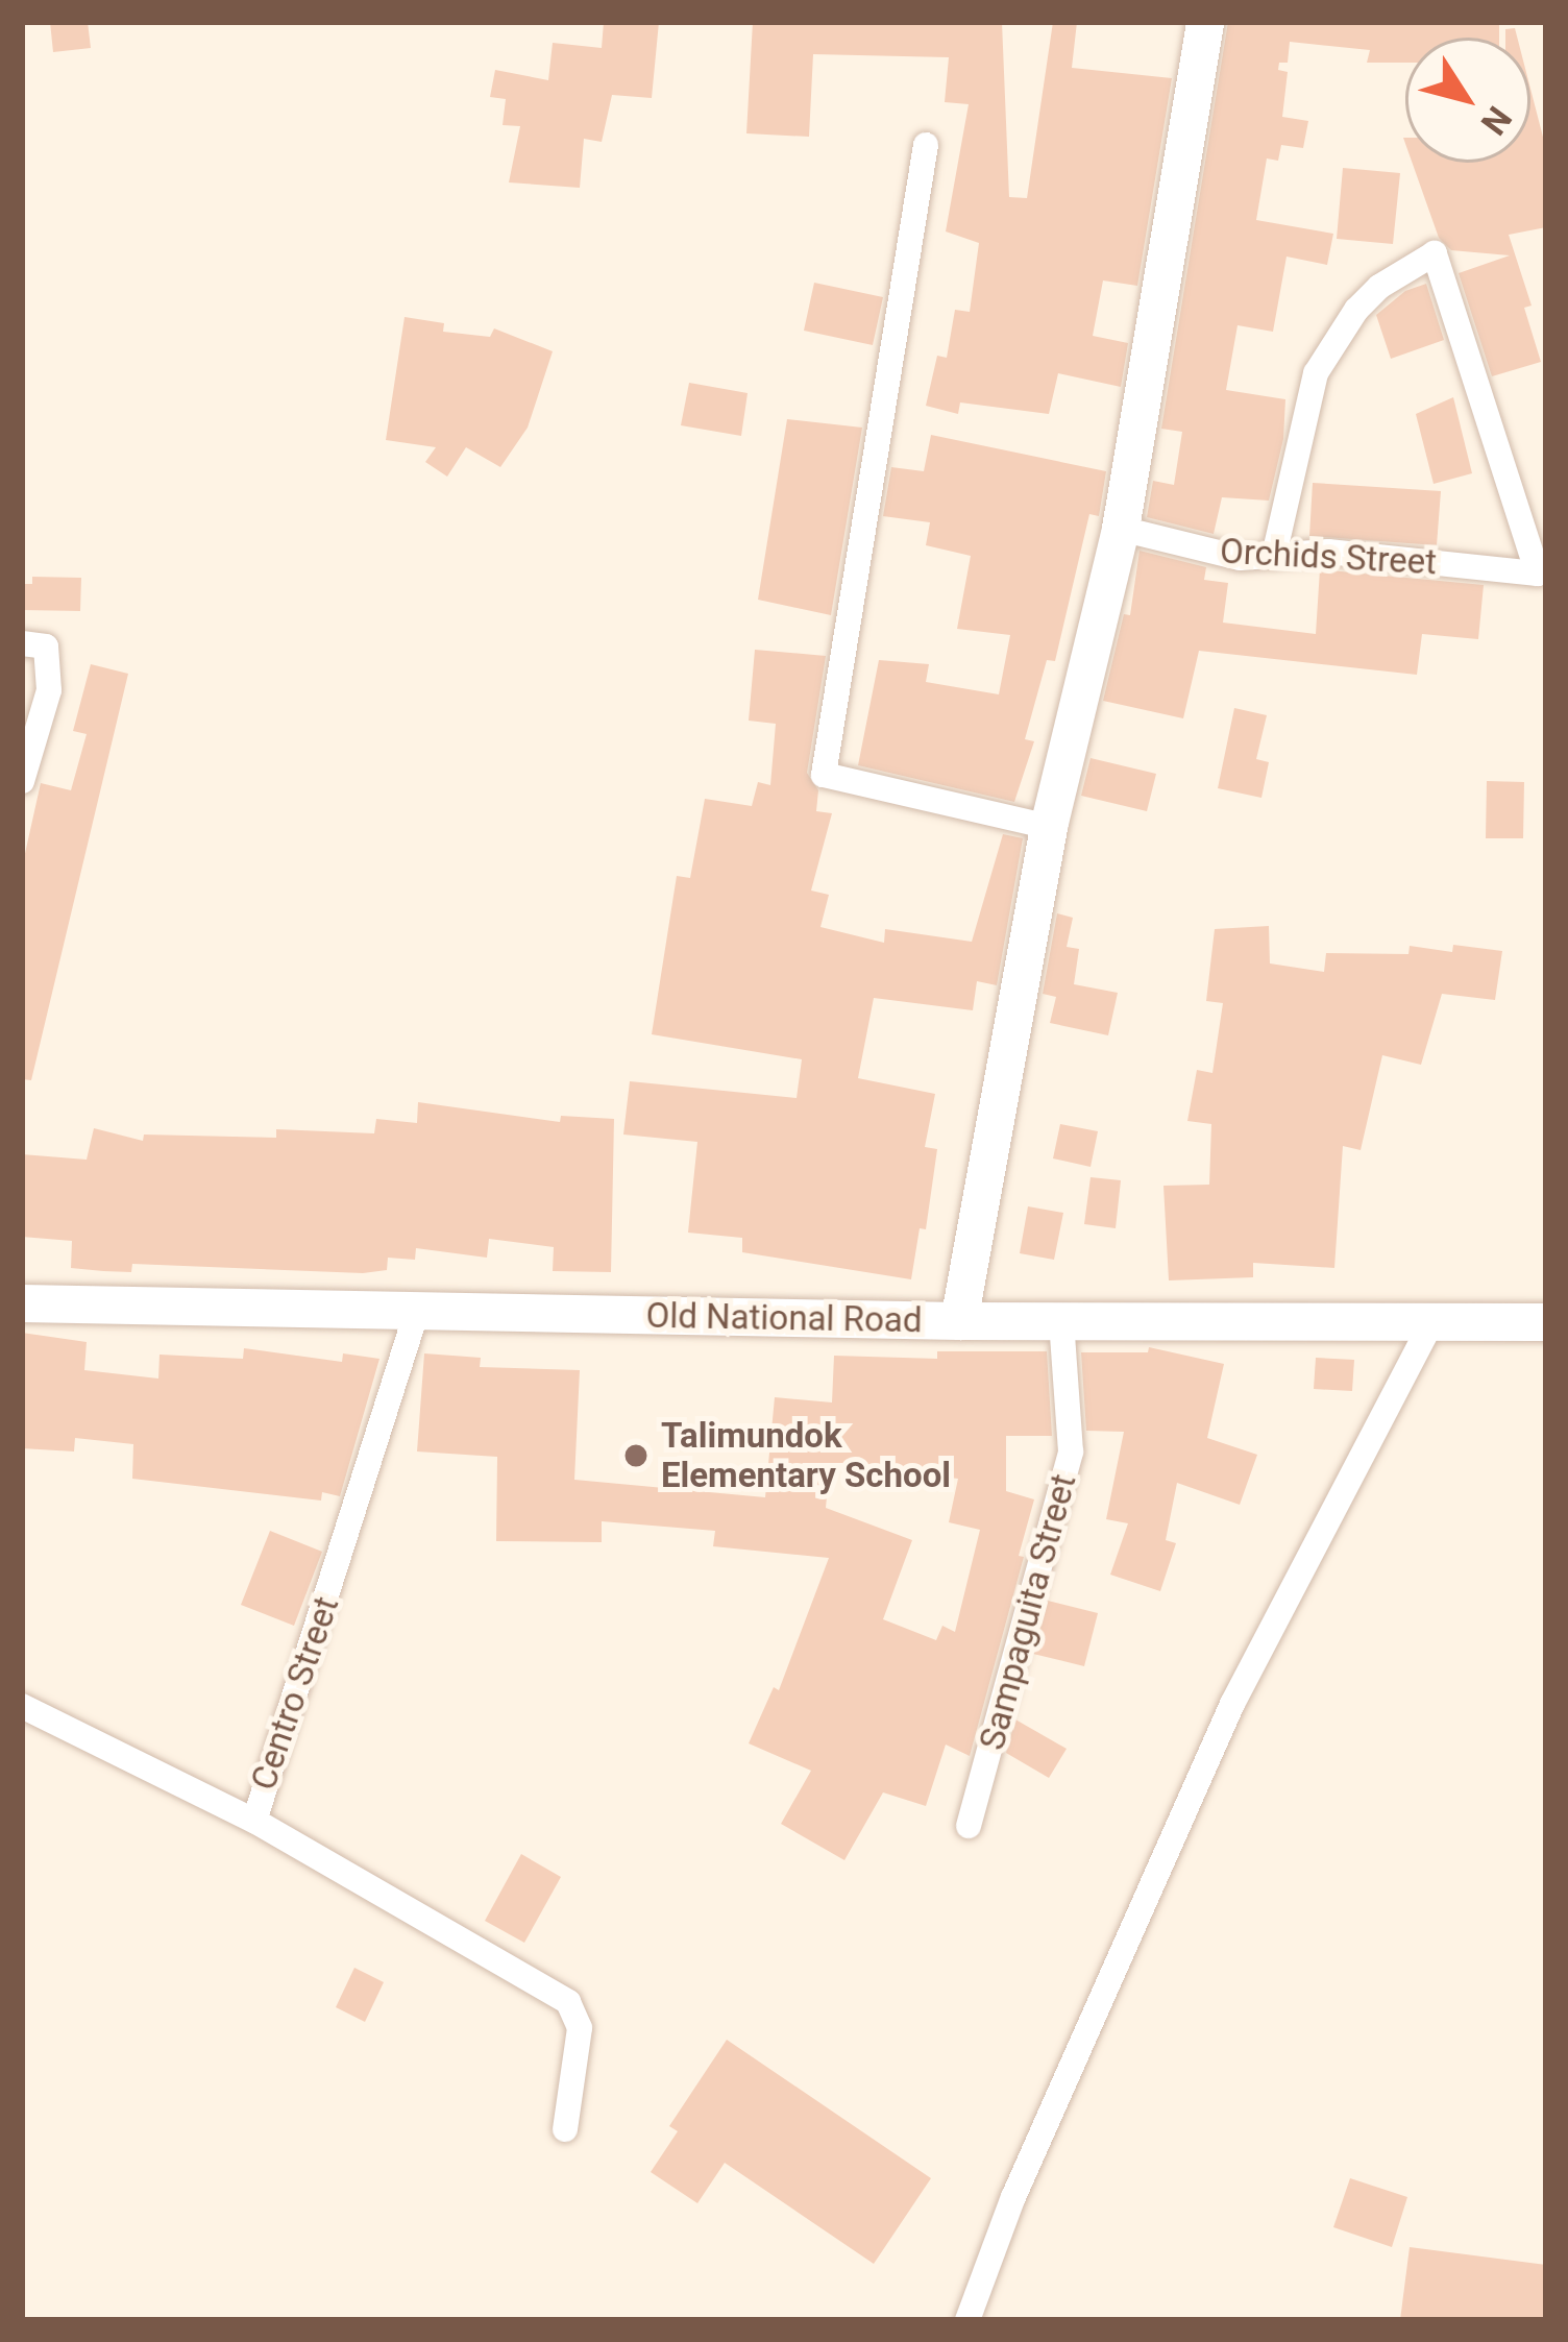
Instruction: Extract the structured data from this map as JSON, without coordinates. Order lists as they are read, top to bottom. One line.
{"streets":{"main road":["Old National Road"],"street":["Orchids Street","Sampaguita Street","Centro Street"]},"crossings":[["Old National Road","Sampaguita Street"],["Old National Road","Centro Street"]],"places":["Talimundok Elementary School"],"north":"bottom right"}
